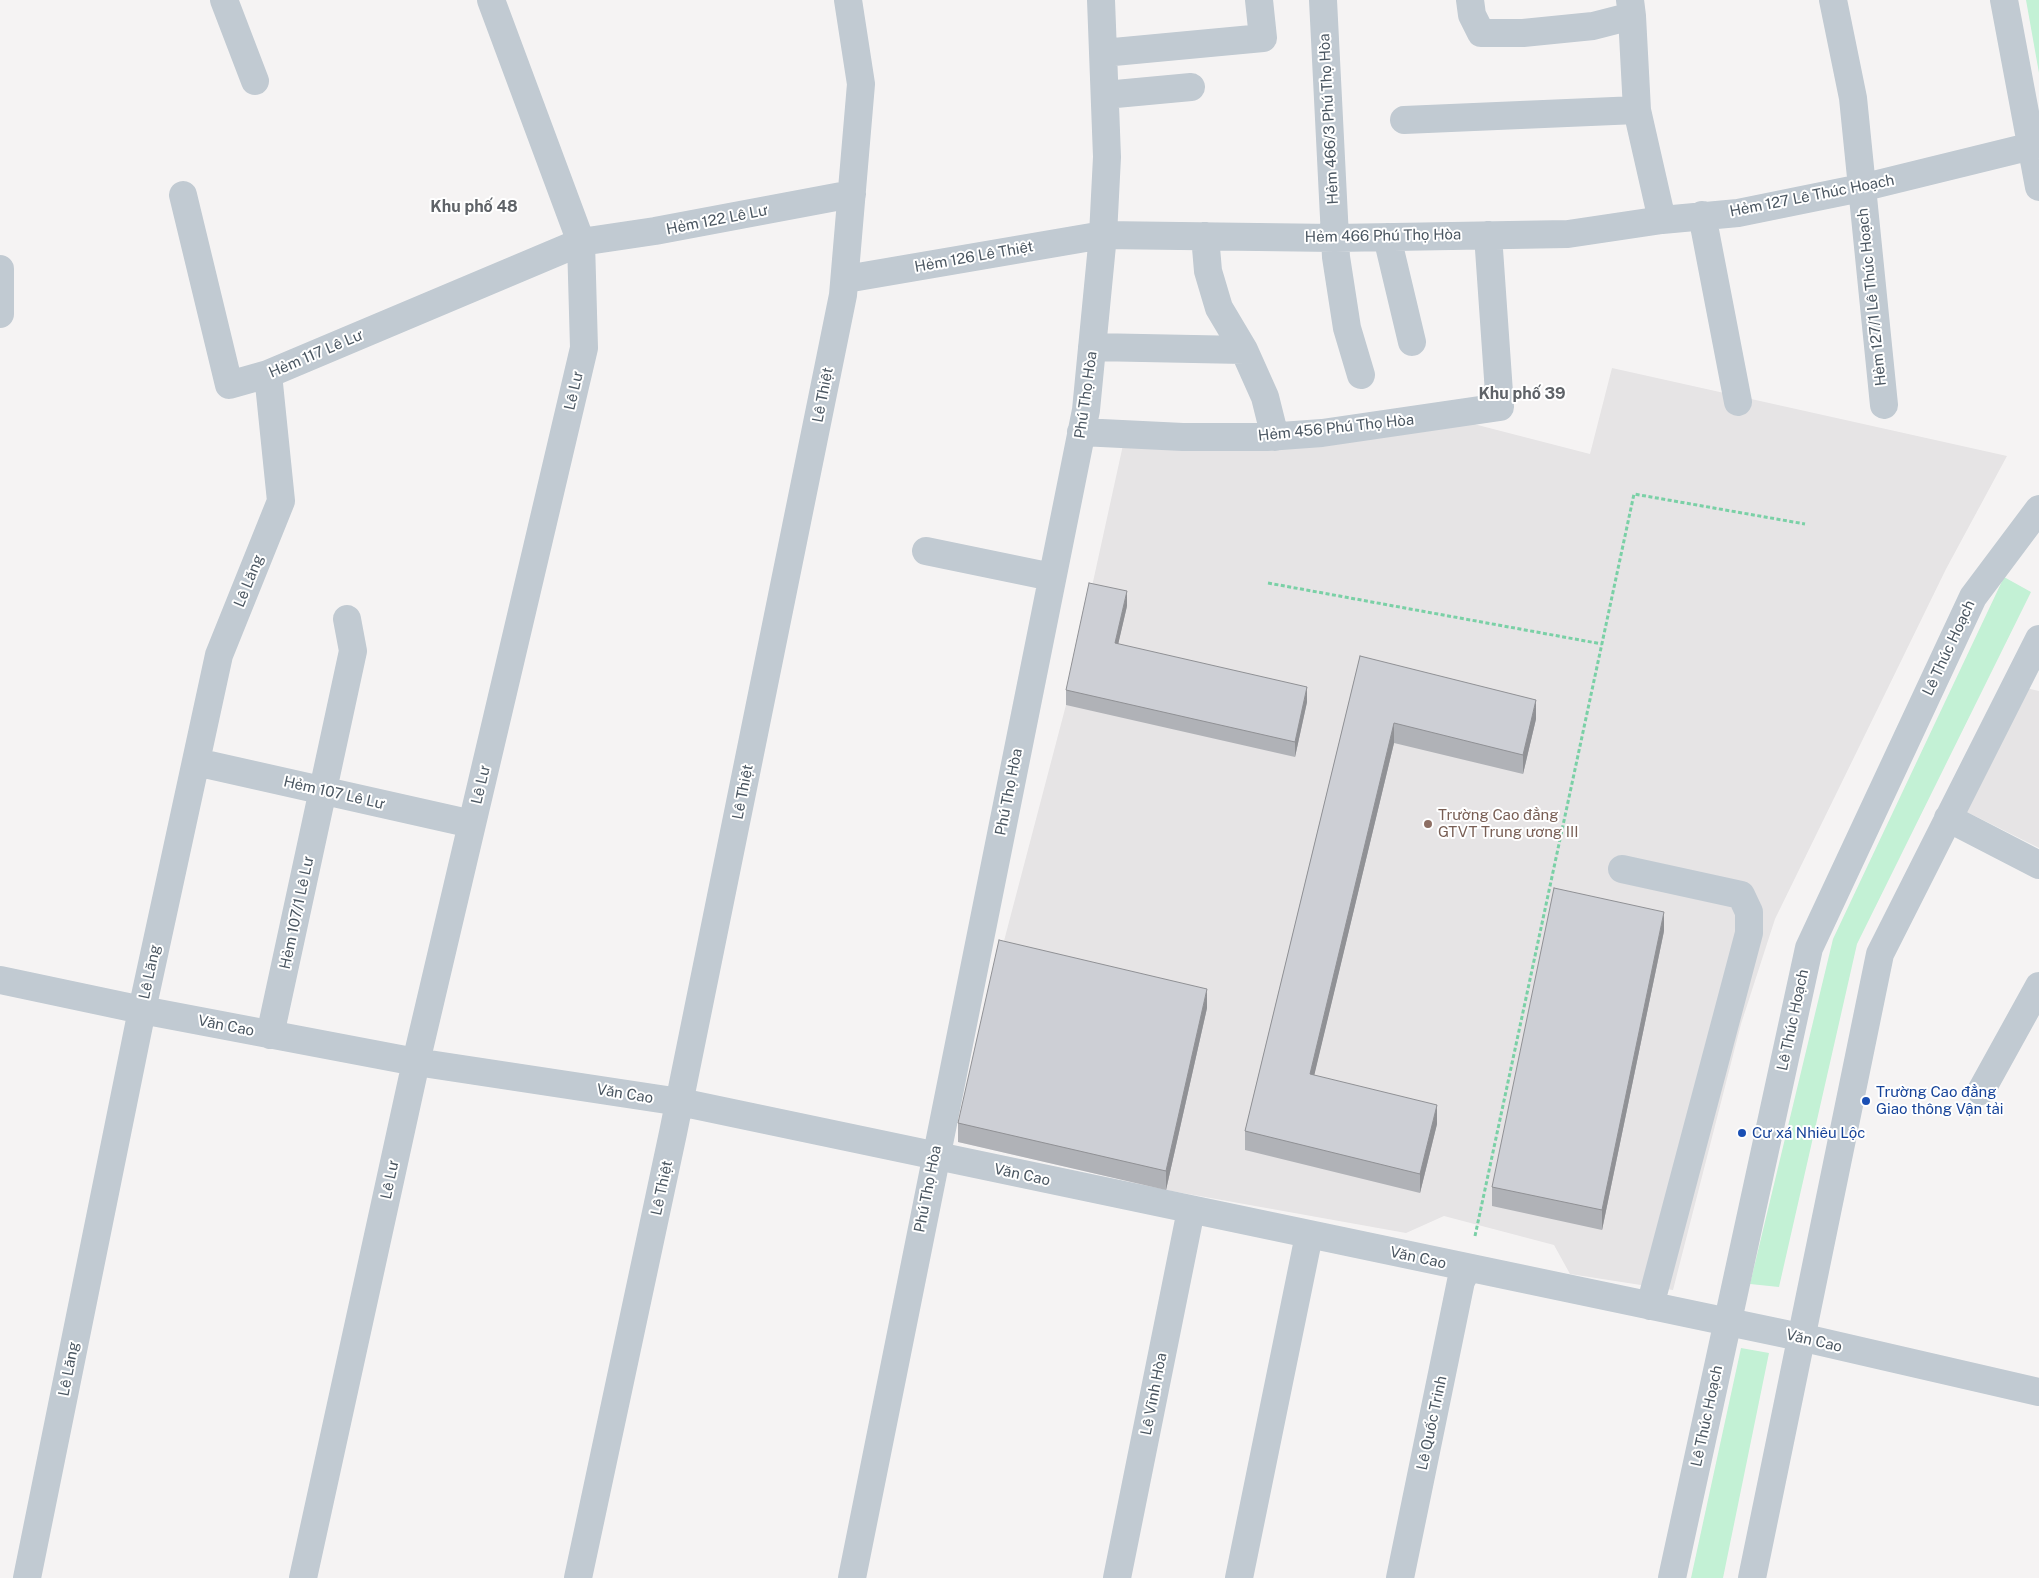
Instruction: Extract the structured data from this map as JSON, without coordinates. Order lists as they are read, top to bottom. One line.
{"streets":{"street":["Hẻm 466/3 Phú Thọ Hòa","Hẻm 127 Lê Thúc Hoạch","Hẻm 122 Lê Lư","Hẻm 466 Phú Thọ Hòa","Hẻm 126 Lê Thiệt","Hẻm 127/1 Lê Thúc Hoạch","Hẻm 117 Lê Lư","Lê Lư","Lê Thiệt","Phú Thọ Hòa","Hẻm 456 Phú Thọ Hòa","Lê Lăng","Lê Thúc Hoạch","Hẻm 107 Lê Lư","Hẻm 107/1 Lê Lư","Văn Cao","Lê Vĩnh Hòa","Lê Quốc Trinh"]},"crossings":[["Hẻm 466/3 Phú Thọ Hòa","Hẻm 466 Phú Thọ Hòa"],["Hẻm 127 Lê Thúc Hoạch","Hẻm 466 Phú Thọ Hòa"],["Hẻm 127 Lê Thúc Hoạch","Hẻm 127/1 Lê Thúc Hoạch"],["Hẻm 122 Lê Lư","Hẻm 117 Lê Lư"],["Hẻm 122 Lê Lư","Lê Lư"],["Hẻm 122 Lê Lư","Lê Thiệt"],["Hẻm 466 Phú Thọ Hòa","Hẻm 126 Lê Thiệt"],["Hẻm 466 Phú Thọ Hòa","Phú Thọ Hòa"],["Hẻm 466 Phú Thọ Hòa","Hẻm 456 Phú Thọ Hòa"],["Hẻm 126 Lê Thiệt","Lê Thiệt"],["Hẻm 126 Lê Thiệt","Phú Thọ Hòa"],["Hẻm 117 Lê Lư","Lê Lư"],["Hẻm 117 Lê Lư","Lê Lăng"],["Lê Lư","Hẻm 107 Lê Lư"],["Lê Lư","Văn Cao"],["Lê Thiệt","Văn Cao"],["Phú Thọ Hòa","Hẻm 456 Phú Thọ Hòa"],["Phú Thọ Hòa","Văn Cao"],["Lê Lăng","Hẻm 107 Lê Lư"],["Lê Lăng","Văn Cao"],["Lê Thúc Hoạch","Văn Cao"],["Hẻm 107 Lê Lư","Hẻm 107/1 Lê Lư"],["Hẻm 107/1 Lê Lư","Văn Cao"],["Văn Cao","Lê Vĩnh Hòa"],["Văn Cao","Lê Quốc Trinh"]],"districts":["Khu phố 48","Khu phố 39"],"places":["Trường Cao đẳng GTVT Trung ương III","Trường Cao đẳng Giao thông Vận tải","Cư xá Nhiêu Lộc"]}
